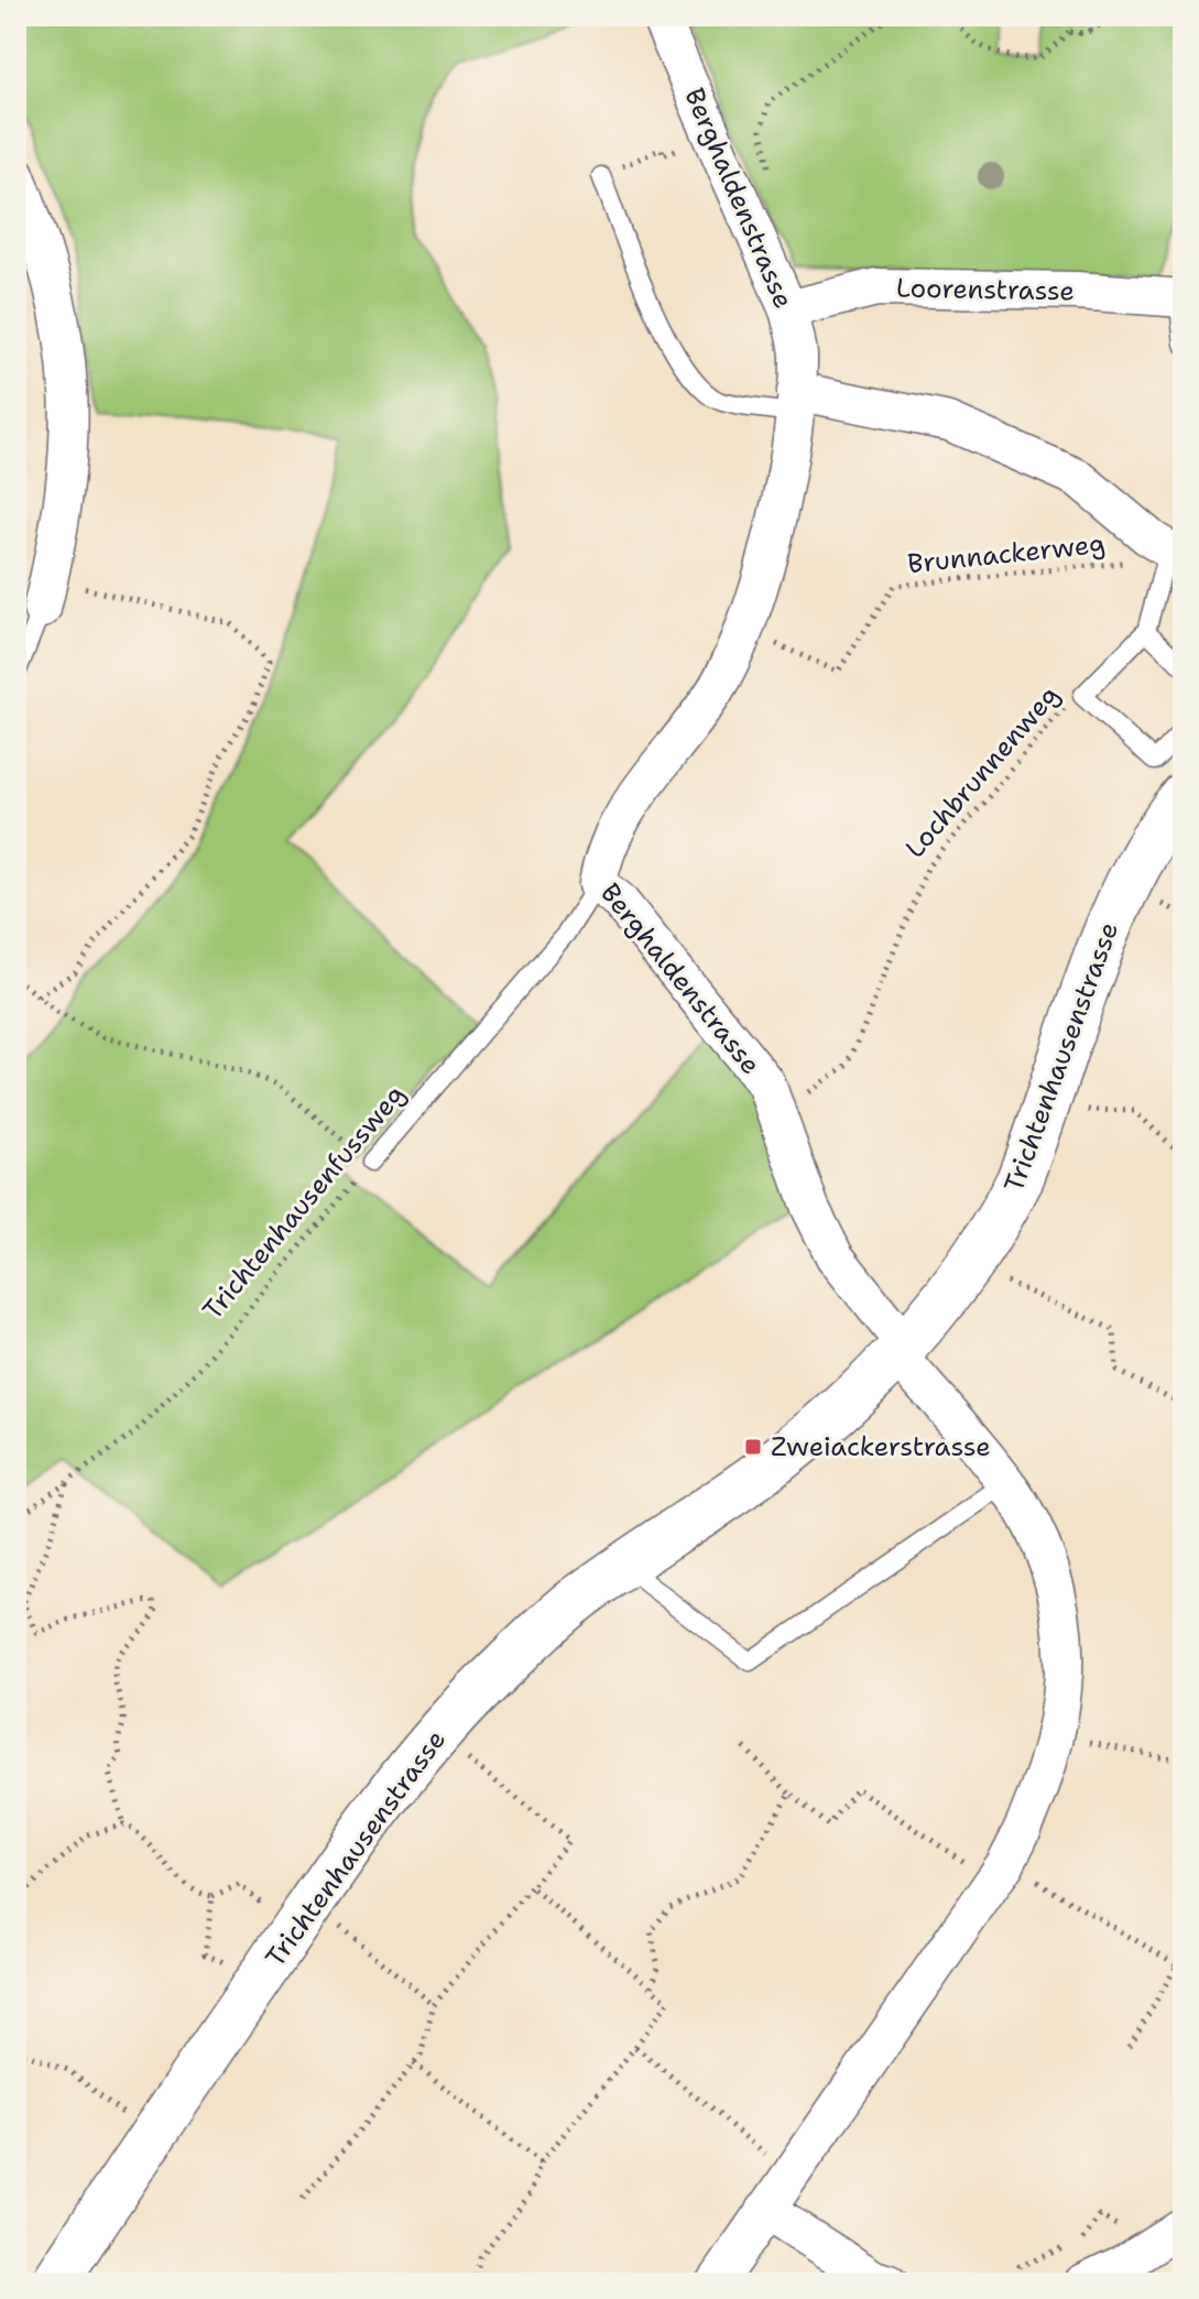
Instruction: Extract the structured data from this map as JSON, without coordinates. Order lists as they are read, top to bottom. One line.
{"streets":{"street":["Berghaldenstrasse","Loorenstrasse","Trichtenhausenstrasse"],"lane":["Lochbrunnenweg","Trichtenhausenfussweg"],"path":["Brunnackerweg"]},"crossings":[["Berghaldenstrasse","Loorenstrasse"],["Berghaldenstrasse","Brunnackerweg"],["Berghaldenstrasse","Lochbrunnenweg"],["Berghaldenstrasse","Trichtenhausenstrasse"],["Berghaldenstrasse","Trichtenhausenfussweg"],["Brunnackerweg","Lochbrunnenweg"]],"places":{"transit":["Zweiackerstrasse"]}}
